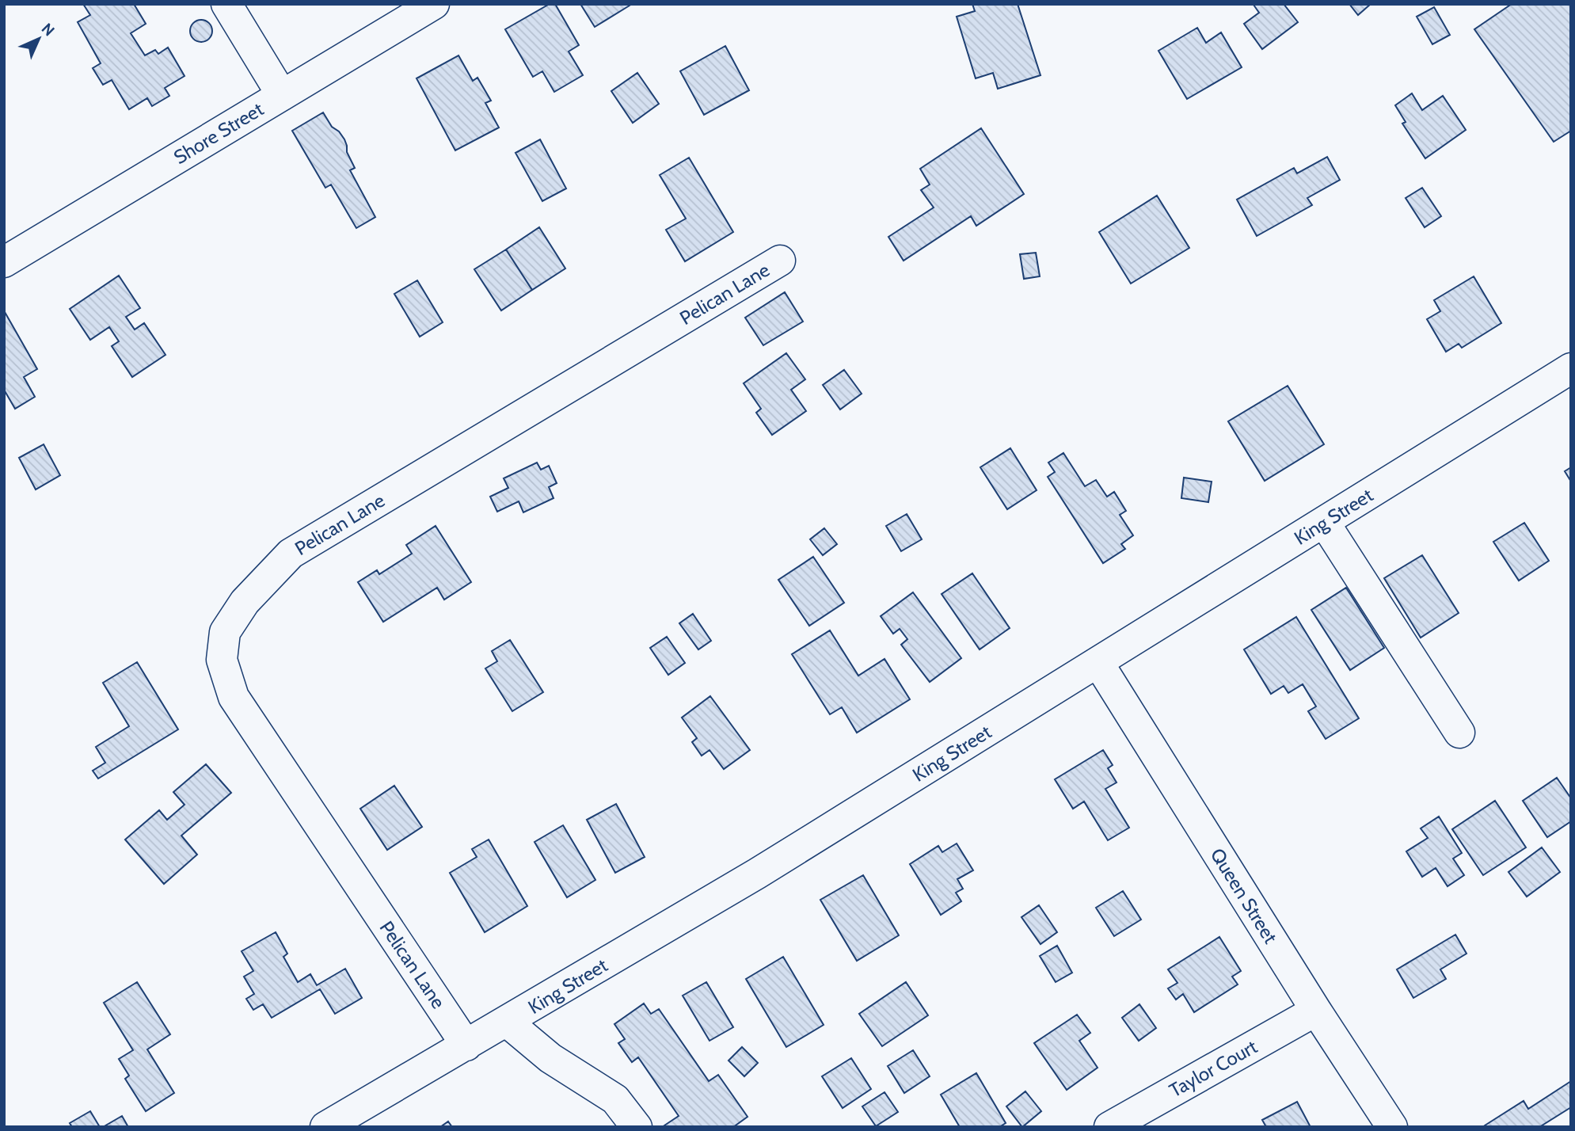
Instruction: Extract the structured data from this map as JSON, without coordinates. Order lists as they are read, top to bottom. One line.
{"streets":{"street":["Shore Street","Pelican Lane","King Street","Queen Street","Taylor Court"]},"crossings":[["Pelican Lane","King Street"],["King Street","Queen Street"],["Queen Street","Taylor Court"]],"north":"top right"}
